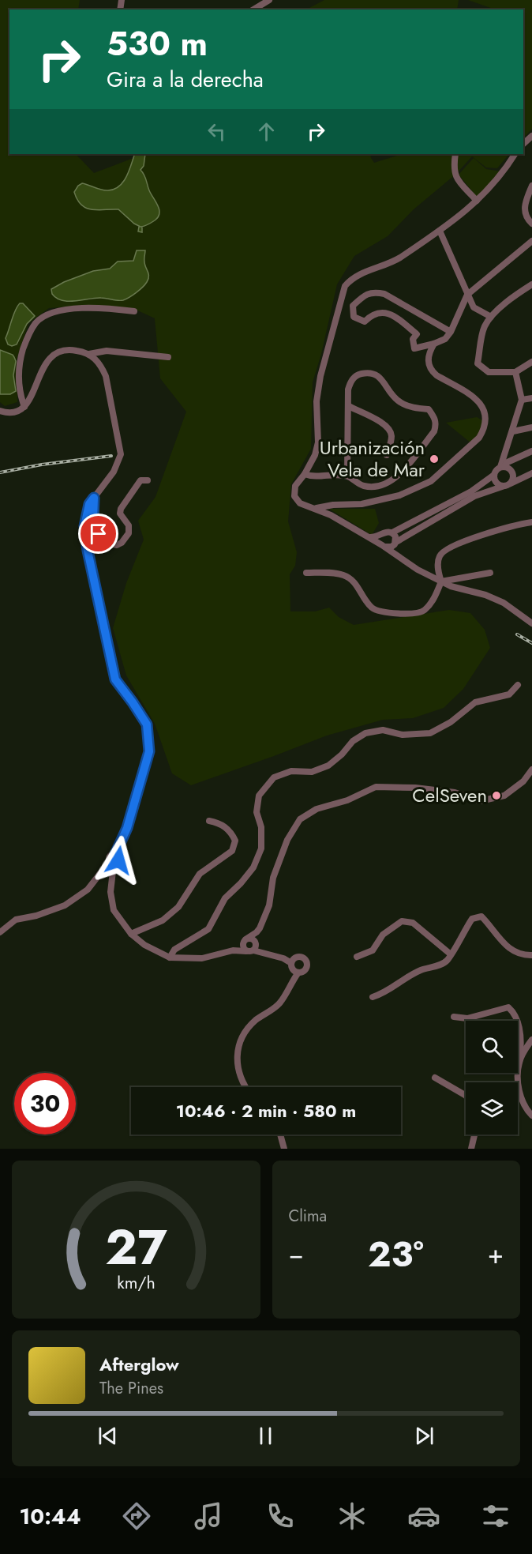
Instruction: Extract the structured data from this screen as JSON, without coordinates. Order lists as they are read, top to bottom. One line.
{"places":["Urbanización Vela de Mar","CelSeven"],"page":{"turn":["530 m","Gira a la derecha"],"limit":"30","trip":"10:46 · 2 min · 580 m","tile":"Clima","heat":["−","23°","+"],"song":["Afterglow","The Pines"],"tabs":"10:44","gauge":["27","km/h"]}}
